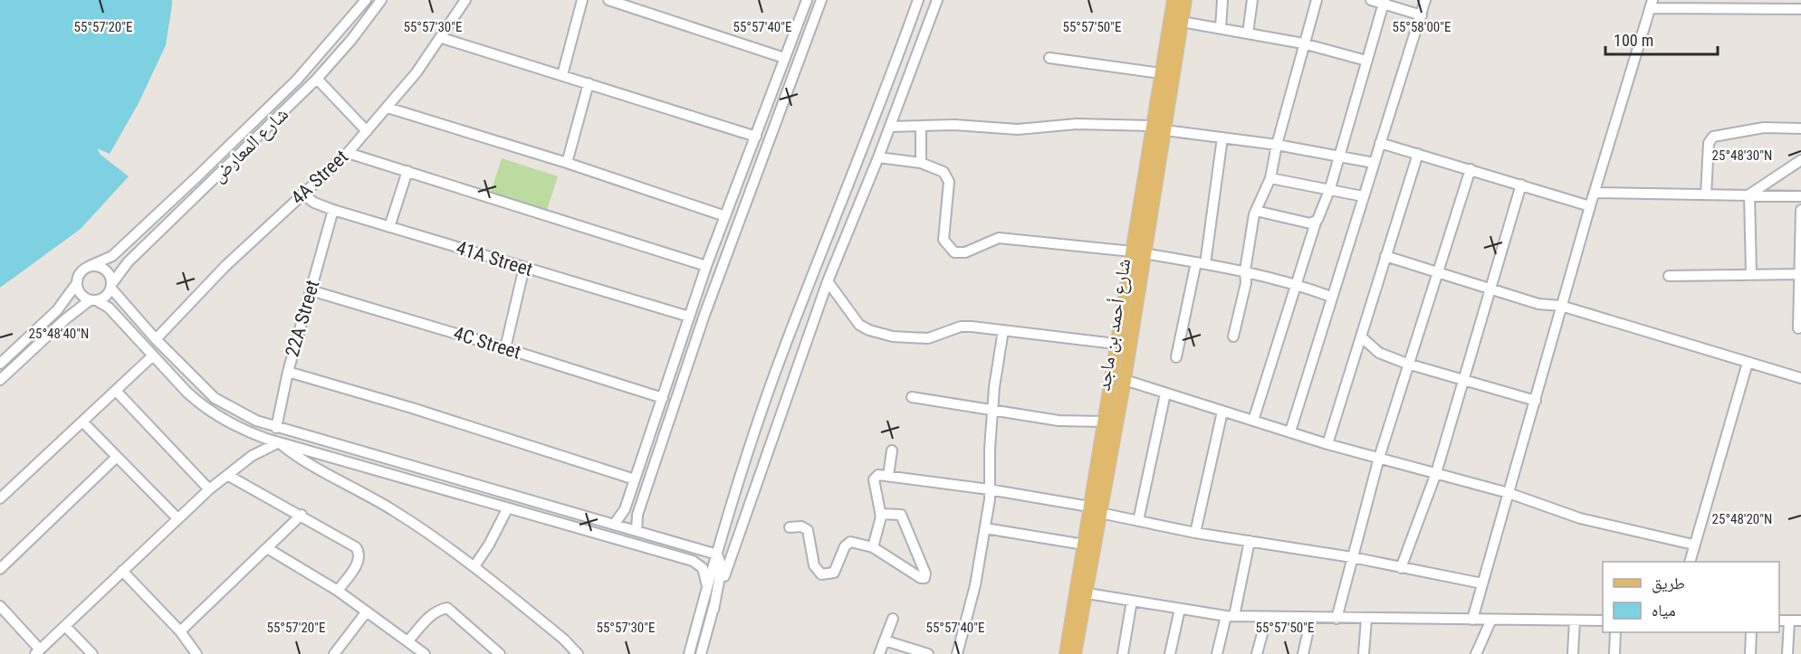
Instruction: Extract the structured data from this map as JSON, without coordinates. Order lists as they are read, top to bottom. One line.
{"streets":{"main road":["شارع أحمد بن ماجد"],"street":["شارع المعارض","4A Street","41A Street","22A Street","4C Street"]},"crossings":[["4A Street","41A Street"],["41A Street","22A Street"],["22A Street","4C Street"]],"legend":["طريق","مياه"],"scale_bar":"100 m","coordinates":["55°57'20\"E","55°57'30\"E","55°57'40\"E","55°57'50\"E","55°58'00\"E","25°48'30\"N","25°48'40\"N","25°48'20\"N"]}
